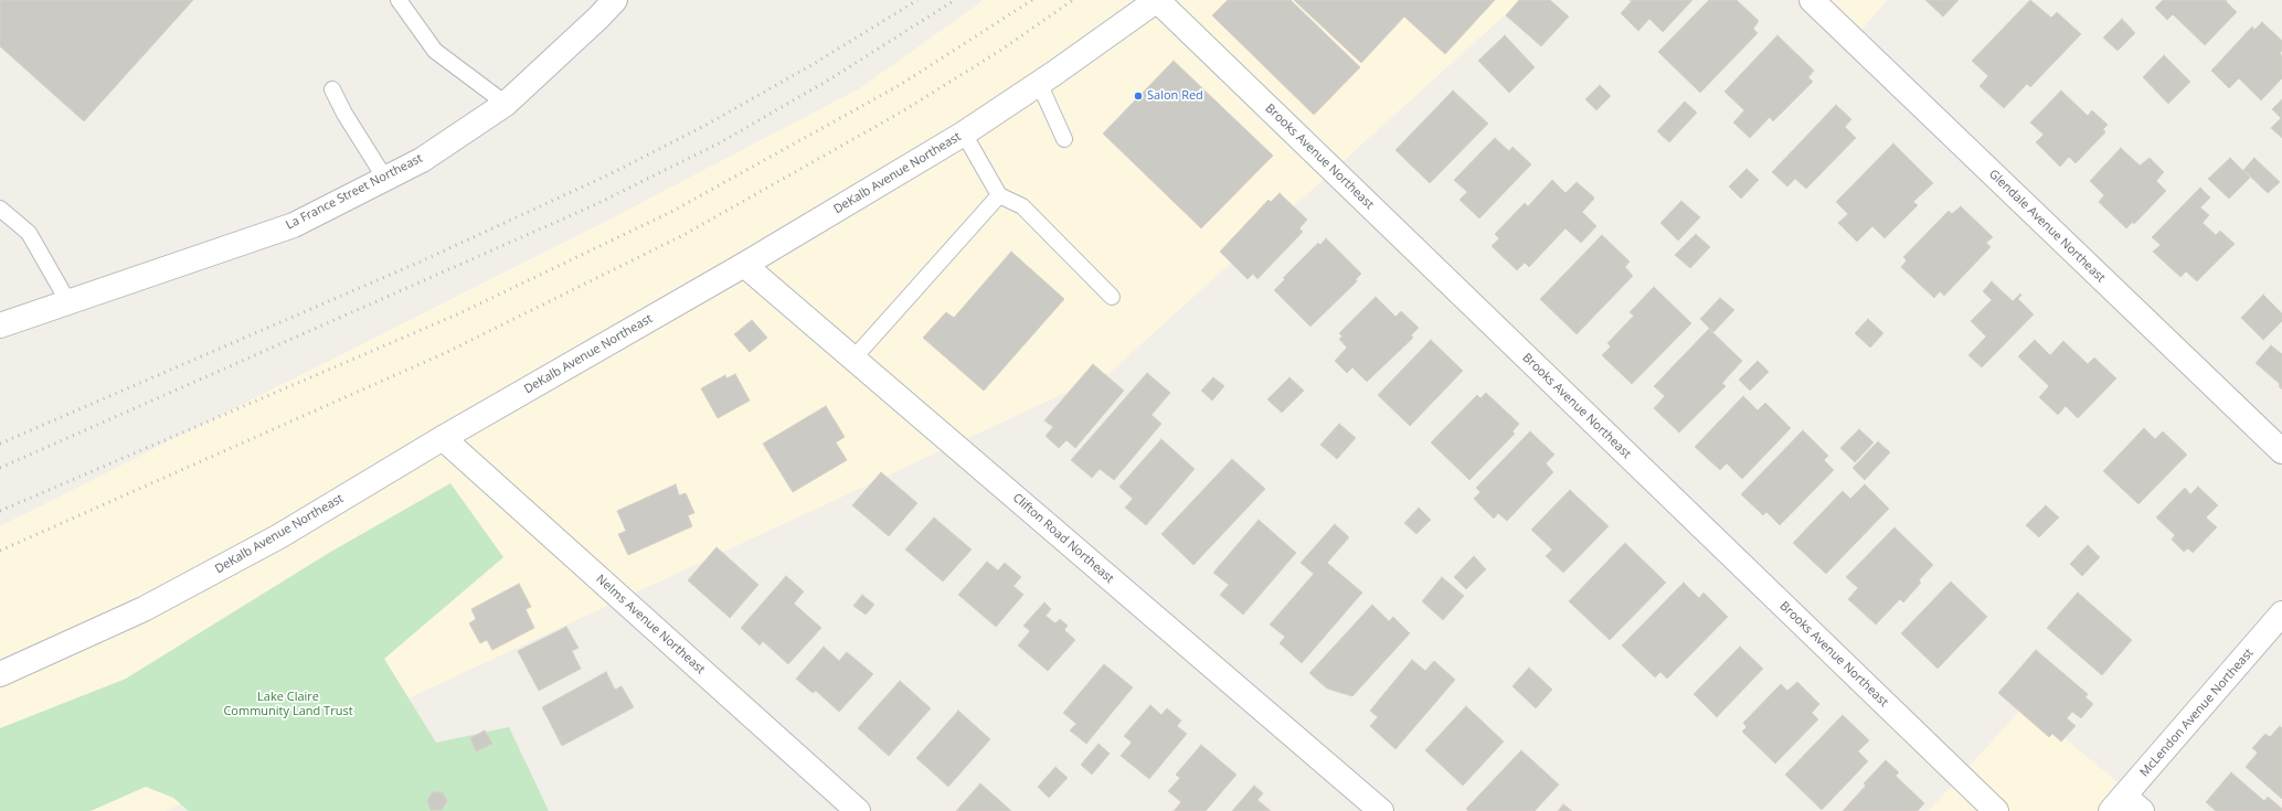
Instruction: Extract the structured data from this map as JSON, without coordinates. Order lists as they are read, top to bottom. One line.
{"streets":{"street":["Brooks Avenue Northeast","DeKalb Avenue Northeast","La France Street Northeast","Glendale Avenue Northeast","Clifton Road Northeast","Nelms Avenue Northeast","McLendon Avenue Northeast"]},"crossings":[["Brooks Avenue Northeast","DeKalb Avenue Northeast"],["DeKalb Avenue Northeast","Clifton Road Northeast"],["DeKalb Avenue Northeast","Nelms Avenue Northeast"]],"parks":["Lake Claire Community Land Trust"],"places":["Salon Red"]}
